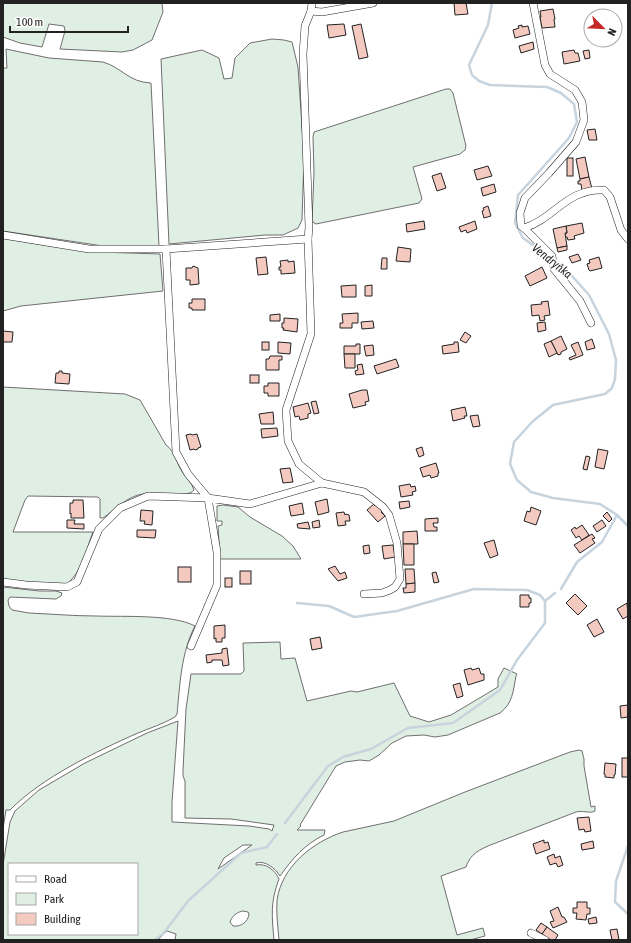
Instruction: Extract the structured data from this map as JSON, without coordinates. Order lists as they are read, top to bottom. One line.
{"water":["Vendryňka"],"legend":["Road","Park","Building"],"scale_bar":"100 m","north":"bottom right"}
